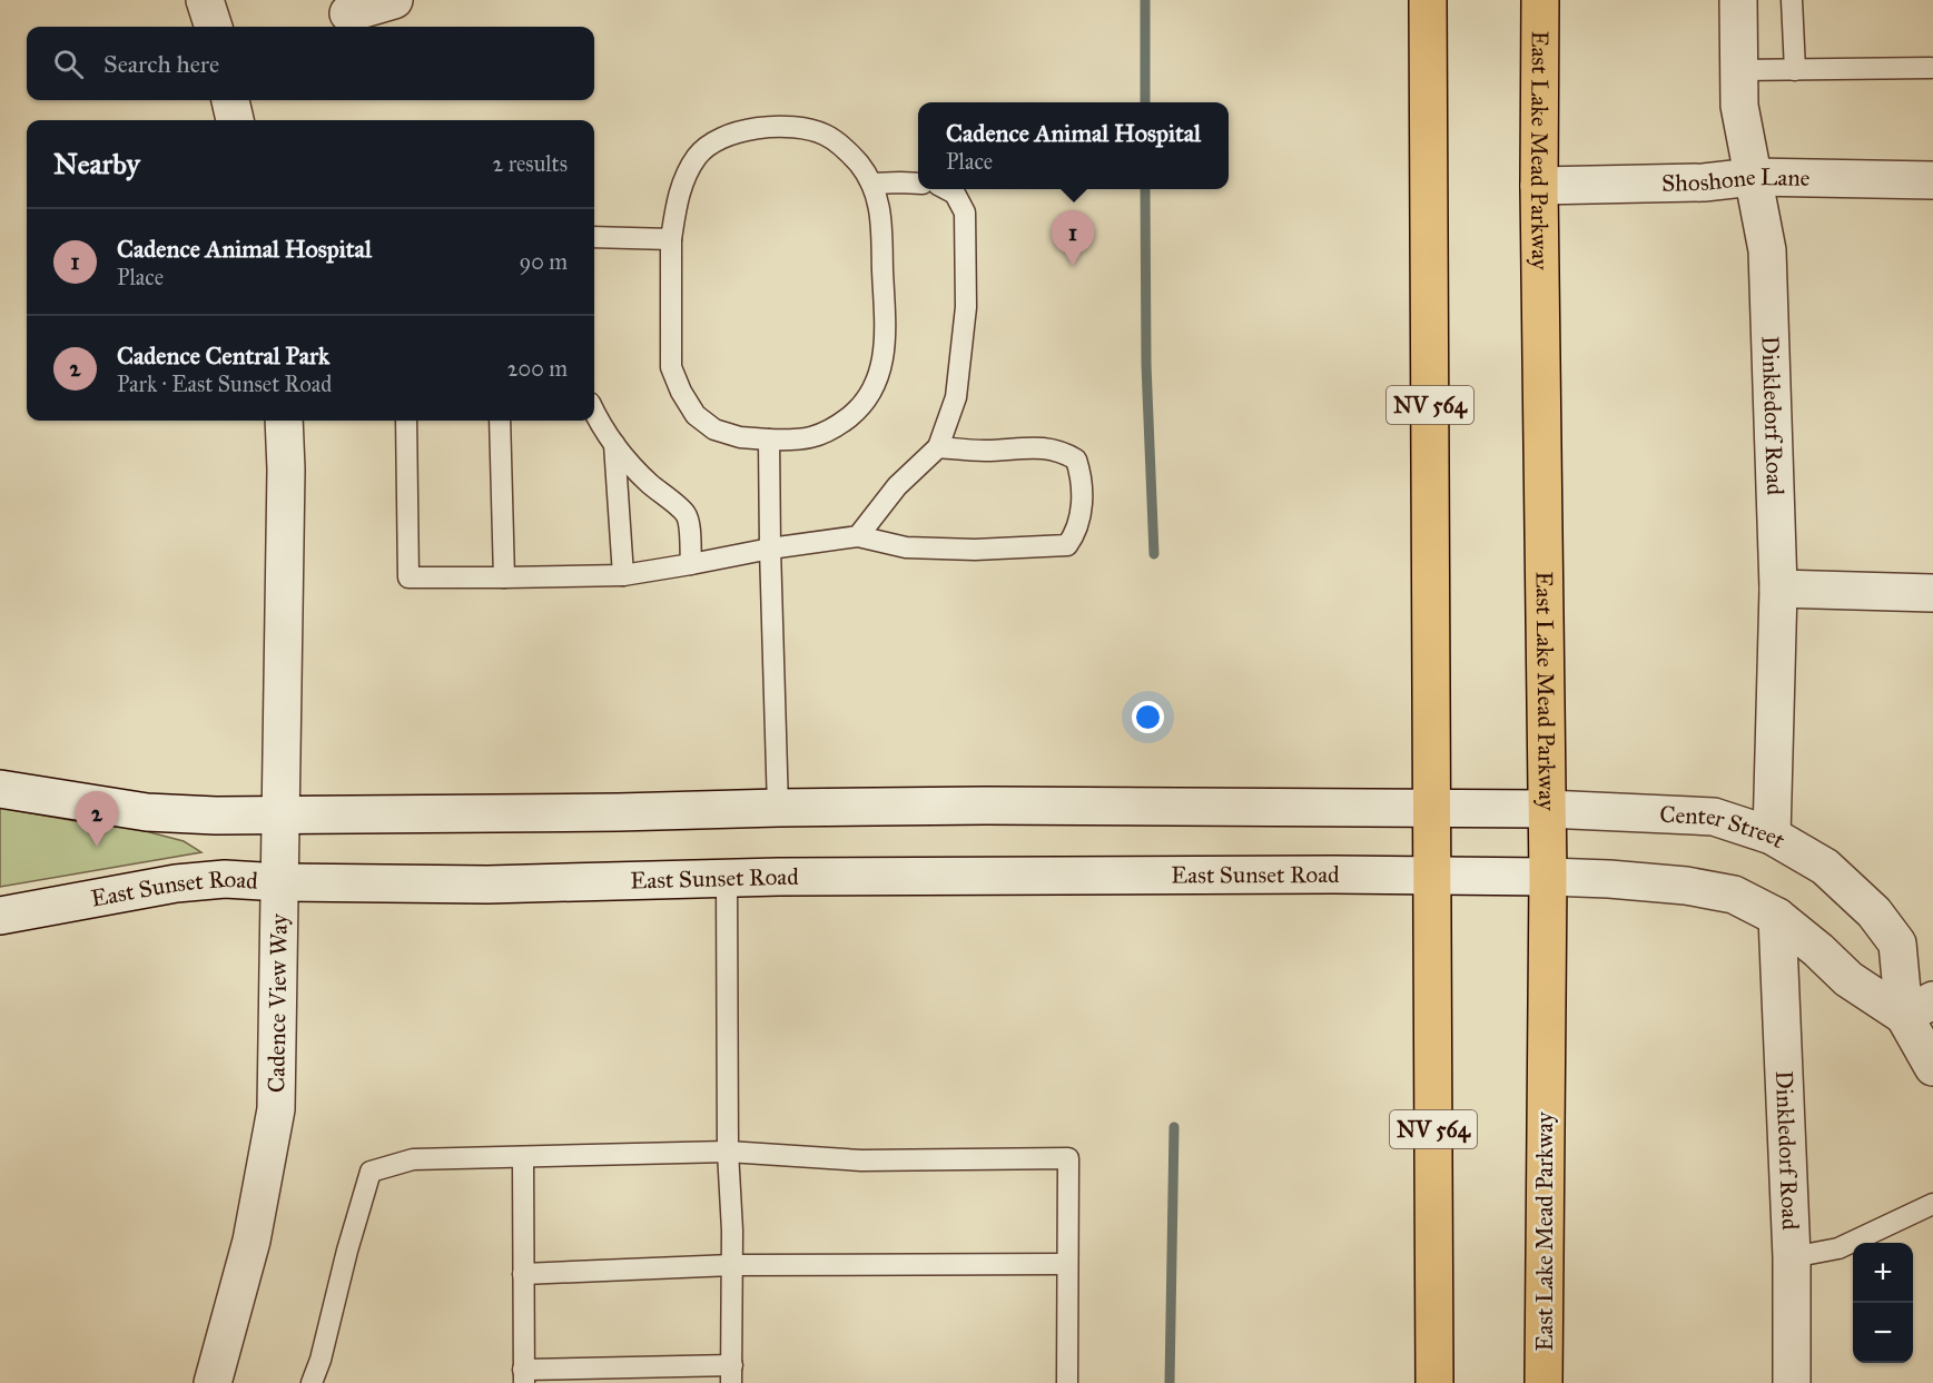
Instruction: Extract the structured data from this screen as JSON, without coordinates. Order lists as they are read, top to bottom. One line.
{"streets":{"main road":["East Lake Mead Parkway","NV 564"],"street":["Shoshone Lane","Dinkledorf Road","Center Street","East Sunset Road","Cadence View Way"]},"crossings":[["East Lake Mead Parkway","Shoshone Lane"],["East Lake Mead Parkway","Center Street"],["Shoshone Lane","Dinkledorf Road"],["NV 564","Center Street"],["NV 564","East Sunset Road"],["Dinkledorf Road","Center Street"],["Center Street","East Sunset Road"],["East Sunset Road","Cadence View Way"]],"page":{"search":"Search here","popup":["Cadence Animal Hospital","Place"],"heading":["Nearby","2 results"],"list":[{"mark":"1","name":"Cadence Animal Hospital","note":"Place","value":"90 m"},{"mark":"2","name":"Cadence Central Park","note":"Park · East Sunset Road","value":"200 m"}],"pins":["1","2"],"map_buttons":["+","−"]}}
